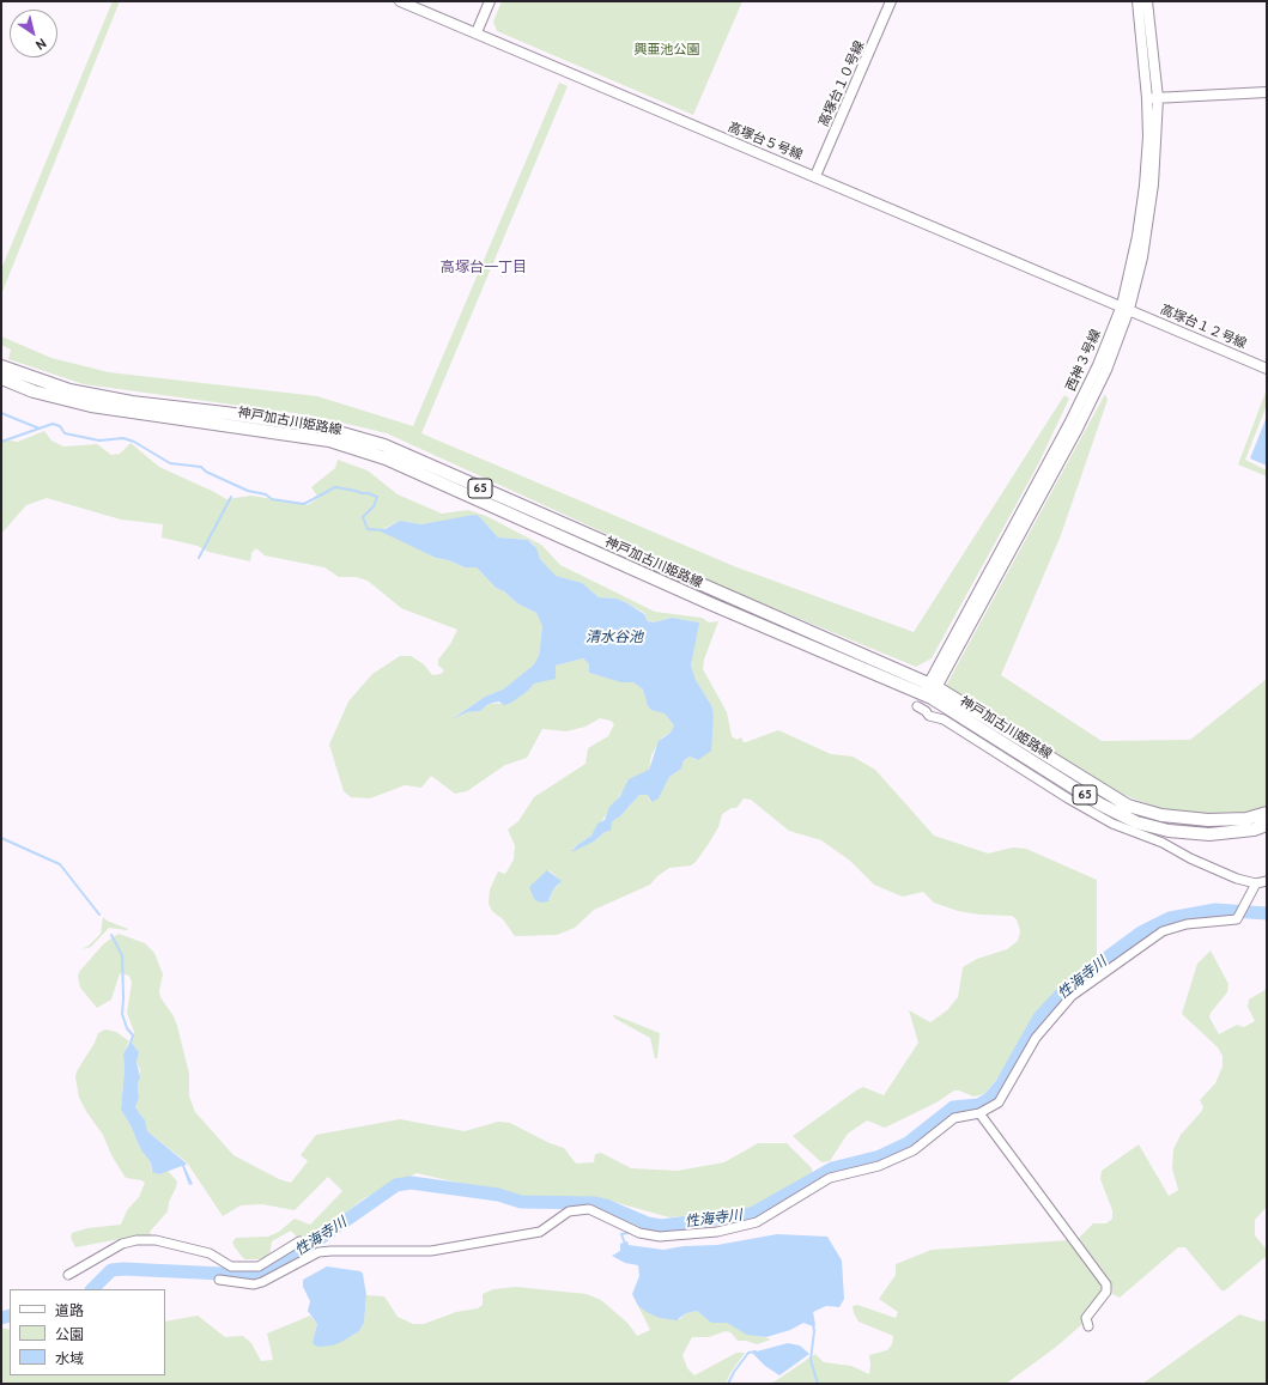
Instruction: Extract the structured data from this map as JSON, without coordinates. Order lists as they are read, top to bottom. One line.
{"streets":{"main road":["神戸加古川姫路線","65"],"street":["高塚台１０号線","高塚台５号線","高塚台１２号線","西神３号線"]},"crossings":[["高塚台１０号線","高塚台５号線"],["高塚台５号線","高塚台１２号線"],["高塚台５号線","西神３号線"],["高塚台１２号線","西神３号線"],["西神３号線","神戸加古川姫路線"]],"districts":["高塚台一丁目"],"water":["清水谷池","性海寺川"],"parks":["興亜池公園"],"legend":["道路","公園","水域"],"north":"bottom right"}
